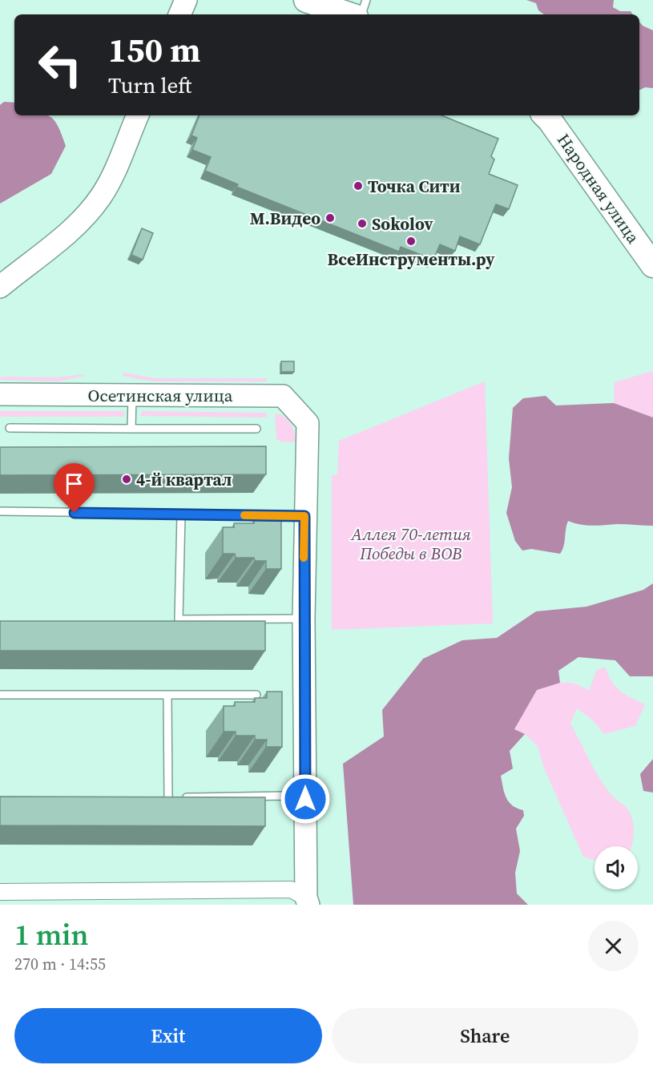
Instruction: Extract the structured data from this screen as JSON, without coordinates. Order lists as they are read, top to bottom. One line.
{"streets":{"main road":["Народная улица"],"street":["Осетинская улица"]},"parks":["Аллея 70-летия Победы в ВОВ"],"places":["Точка Сити","М.Видео","Sokolov","ВсеИнструменты.ру","4-й квартал"],"page":{"turn":["150 m","Turn left"],"heading":["1 min","270 m · 14:55"],"buttons":["Exit","Share"]}}
